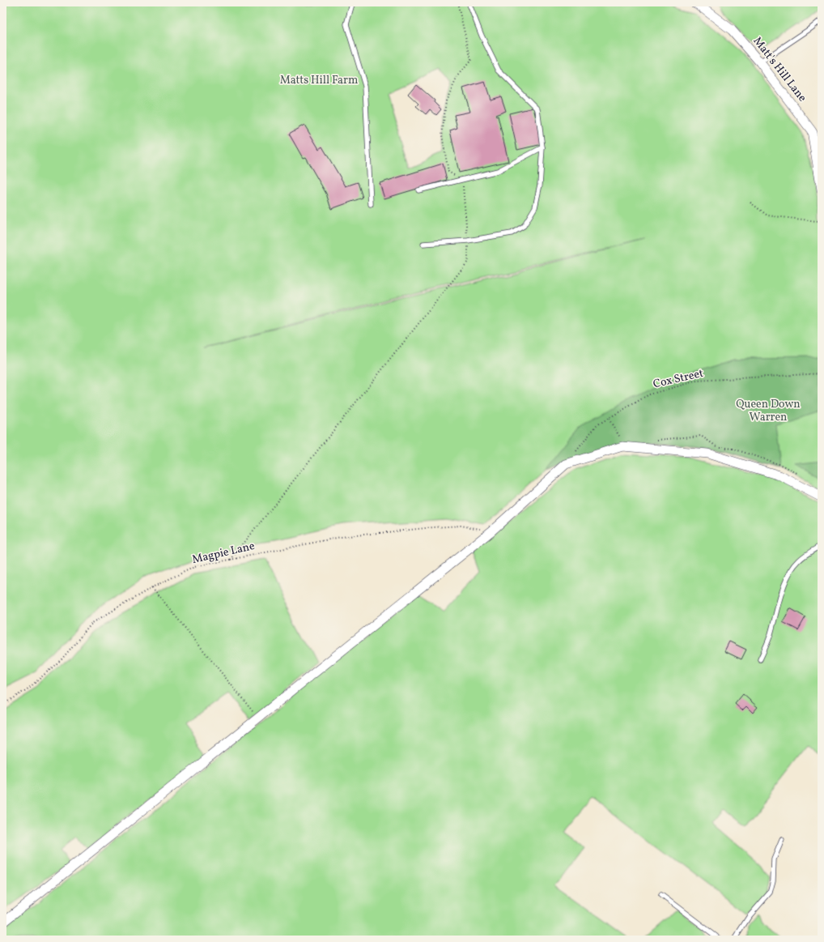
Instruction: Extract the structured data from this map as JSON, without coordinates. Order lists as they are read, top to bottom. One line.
{"streets":{"street":["Matt's Hill Lane"],"path":["Cox Street","Magpie Lane"]},"parks":["Matts Hill Farm","Queen Down Warren"]}
